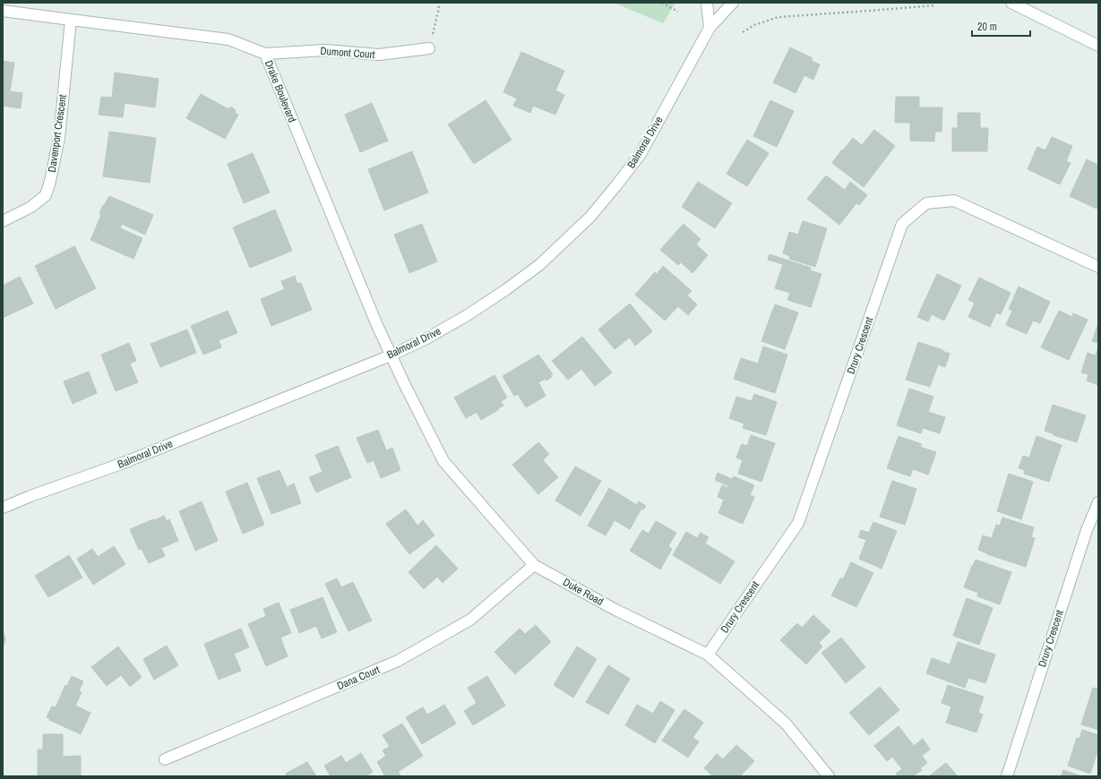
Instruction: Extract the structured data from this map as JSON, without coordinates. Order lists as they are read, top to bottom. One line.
{"streets":{"street":["Dumont Court","Drake Boulevard","Davenport Crescent","Balmoral Drive","Drury Crescent","Duke Road","Dana Court"]},"crossings":[["Dumont Court","Drake Boulevard"],["Drake Boulevard","Davenport Crescent"],["Drake Boulevard","Balmoral Drive"],["Drake Boulevard","Duke Road"],["Balmoral Drive","Duke Road"],["Drury Crescent","Duke Road"],["Duke Road","Dana Court"]],"scale_bar":"20 m"}
